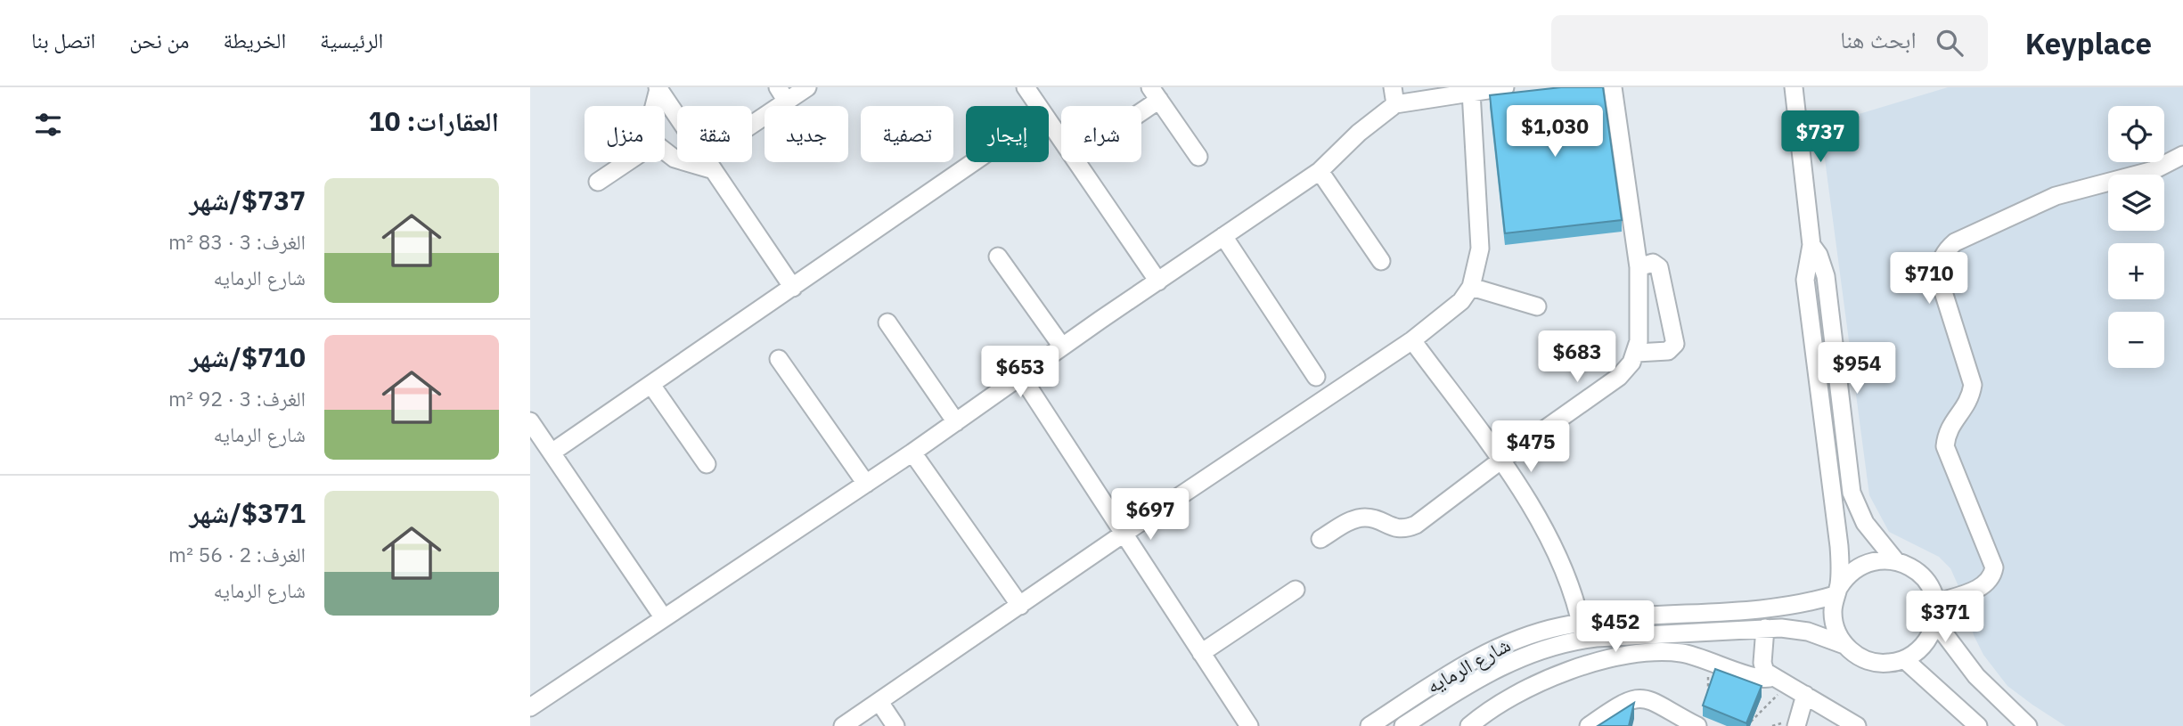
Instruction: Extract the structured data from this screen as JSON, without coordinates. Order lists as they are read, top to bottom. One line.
{"streets":{"street":["شارع الرمايه"]},"page":{"header":"Keyplace","search":"ابحث هنا","nav":["الرئيسية","الخريطة","من نحن","اتصل بنا"],"heading":"العقارات: 10","price":["$1,030","$737","$710","$683","$954","$653","$475","$697","$371","$452"],"map_buttons":["+","−"],"chip":["شراء","إيجار","تصفية","جديد","شقة","منزل"],"list":[{"name":"$737/شهر","note":"الغرف: 3 · 83 m² · شارع الرمايه"},{"name":"$710/شهر","note":"الغرف: 3 · 92 m² · شارع الرمايه"},{"name":"$371/شهر","note":"الغرف: 2 · 56 m² · شارع الرمايه"}]}}
